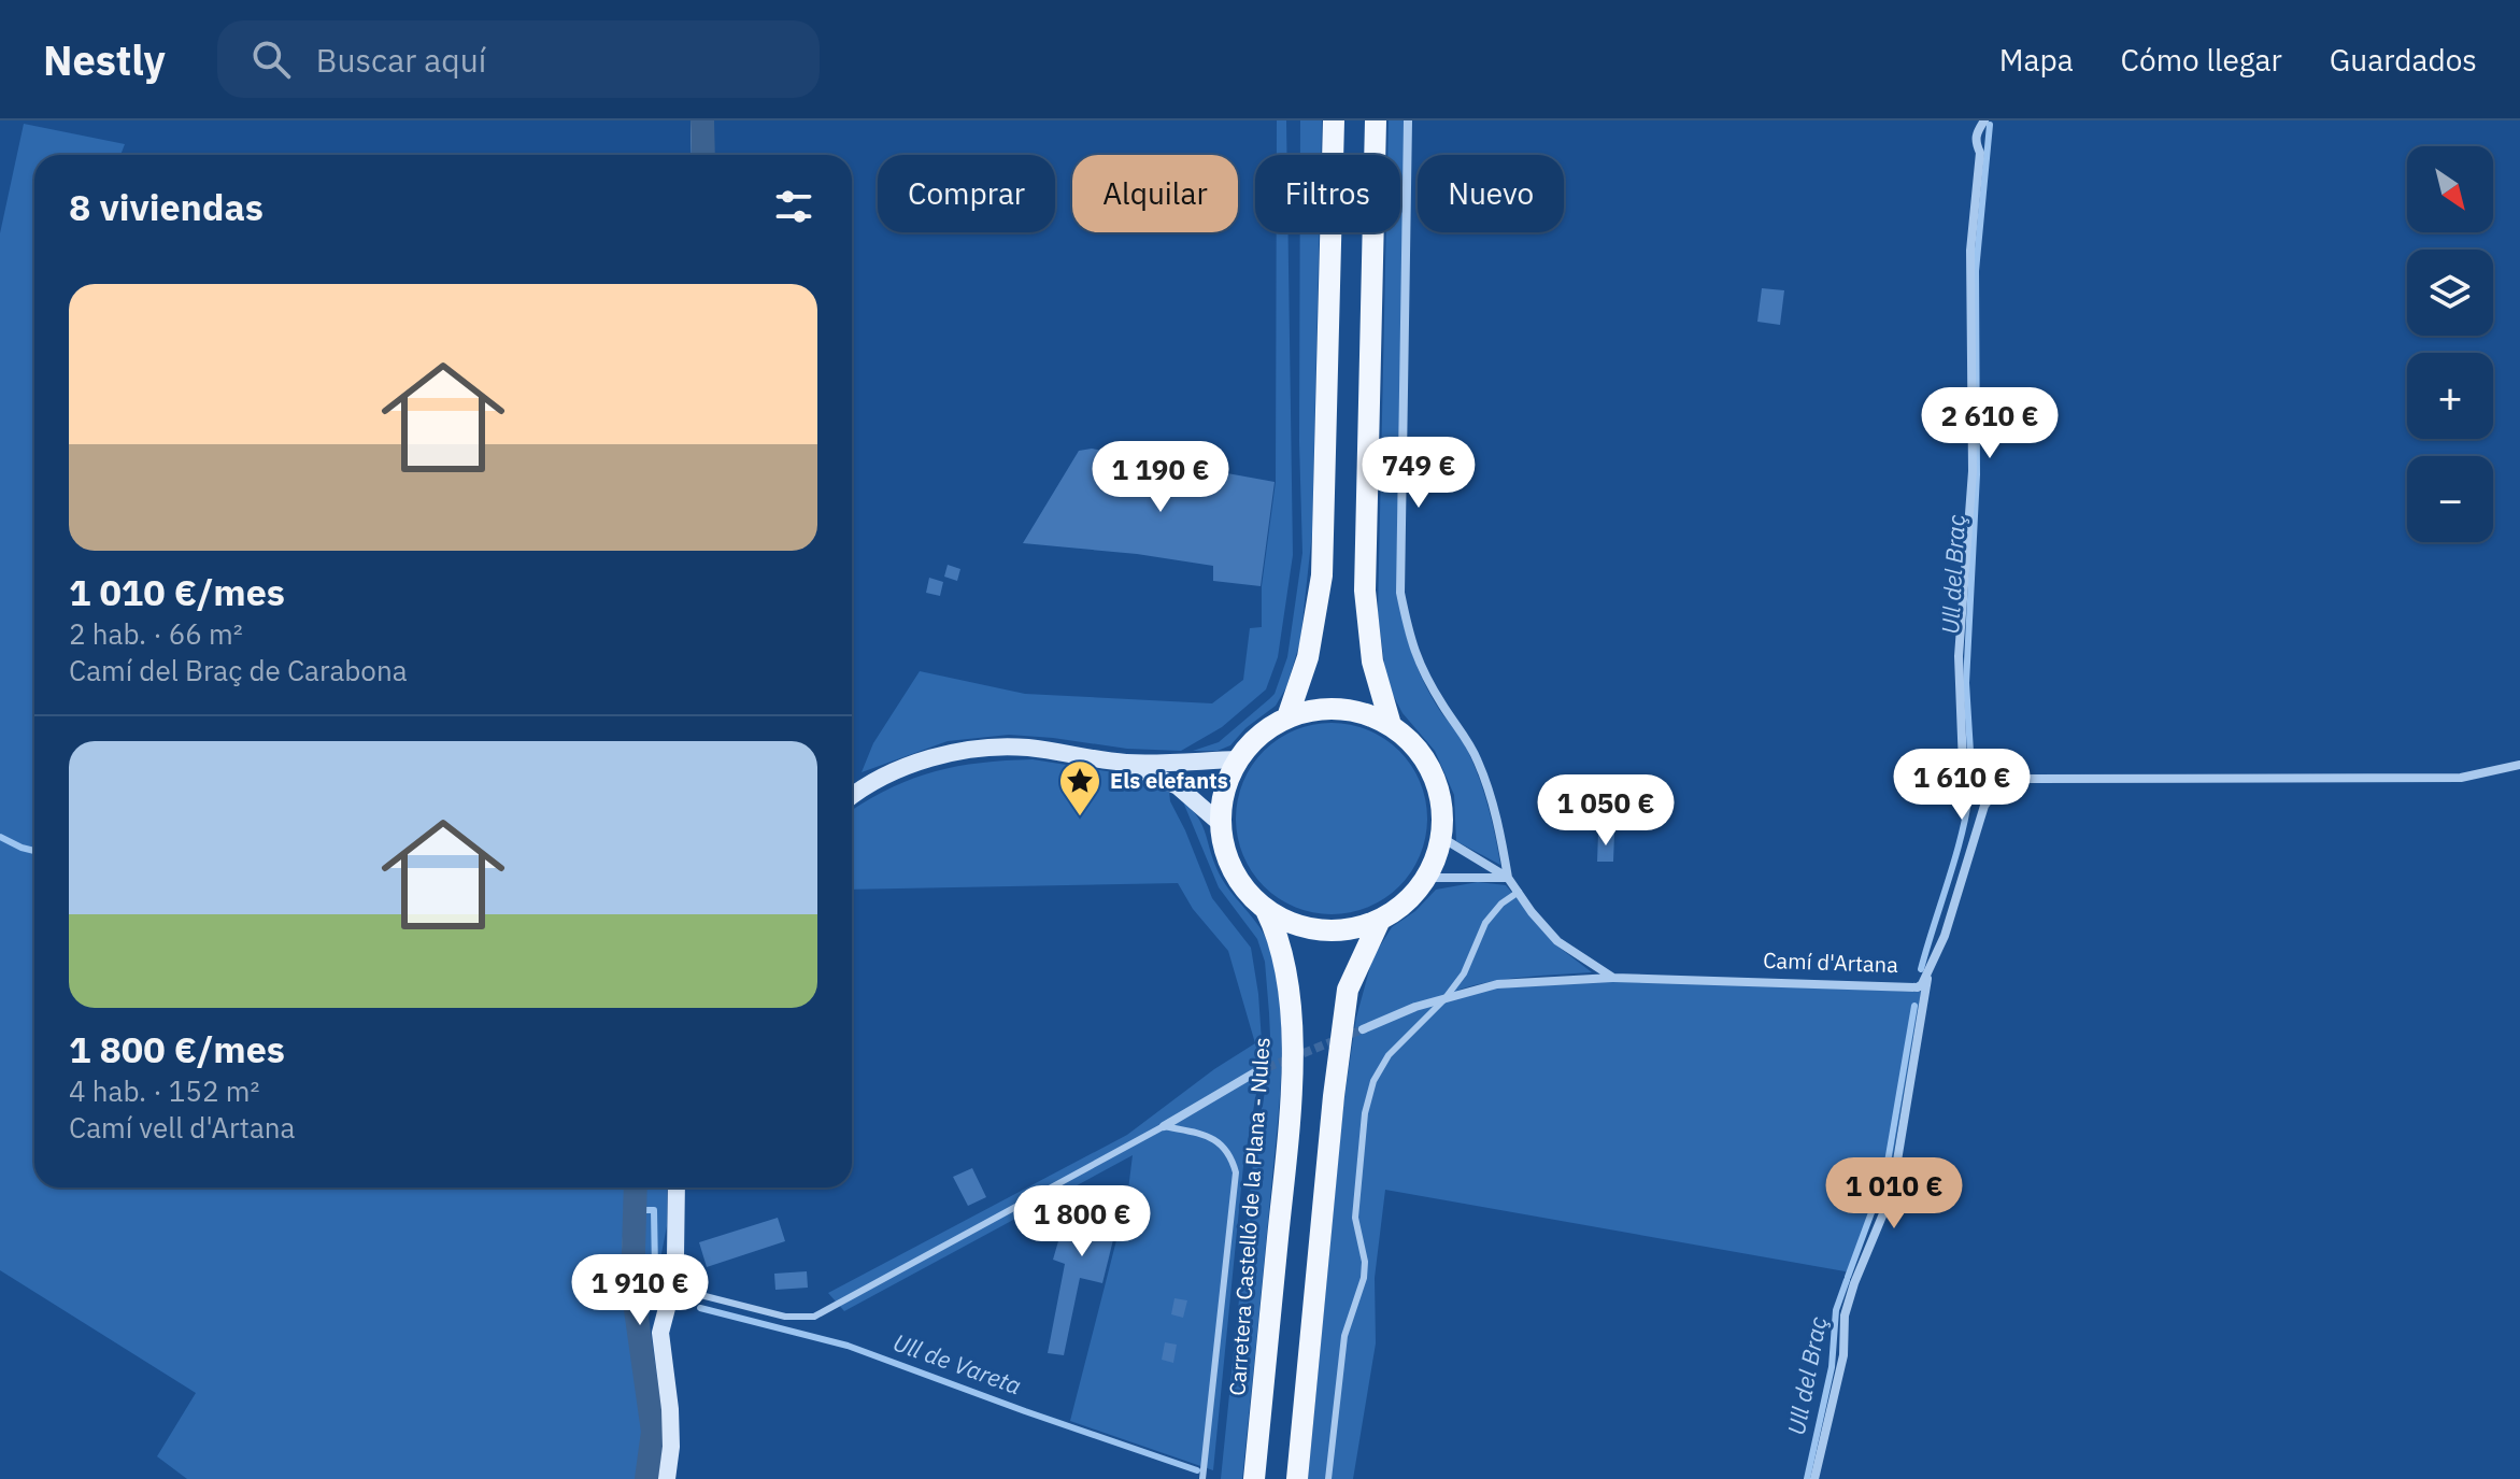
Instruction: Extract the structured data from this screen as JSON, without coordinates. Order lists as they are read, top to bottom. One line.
{"streets":{"main road":["Carretera Castelló de la Plana - Nules"],"street":["Camí d'Artana"]},"water":["Ull del Braç","Ull de Vareta"],"places":{"place":["Els elefants"]},"north":"bottom right","page":{"header":"Nestly","search":"Buscar aquí","nav":["Mapa","Cómo llegar","Guardados"],"map_buttons":["+","−"],"chip":["Comprar","Alquilar","Filtros","Nuevo"],"heading":"8 viviendas","list":[{"name":"1 010 €/mes","note":"2 hab. · 66 m² · Camí del Braç de Carabona"},{"name":"1 800 €/mes","note":"4 hab. · 152 m² · Camí vell d'Artana"}],"price":["2 610 €","749 €","1 190 €","1 610 €","1 050 €","1 010 €","1 800 €","1 910 €"]}}
